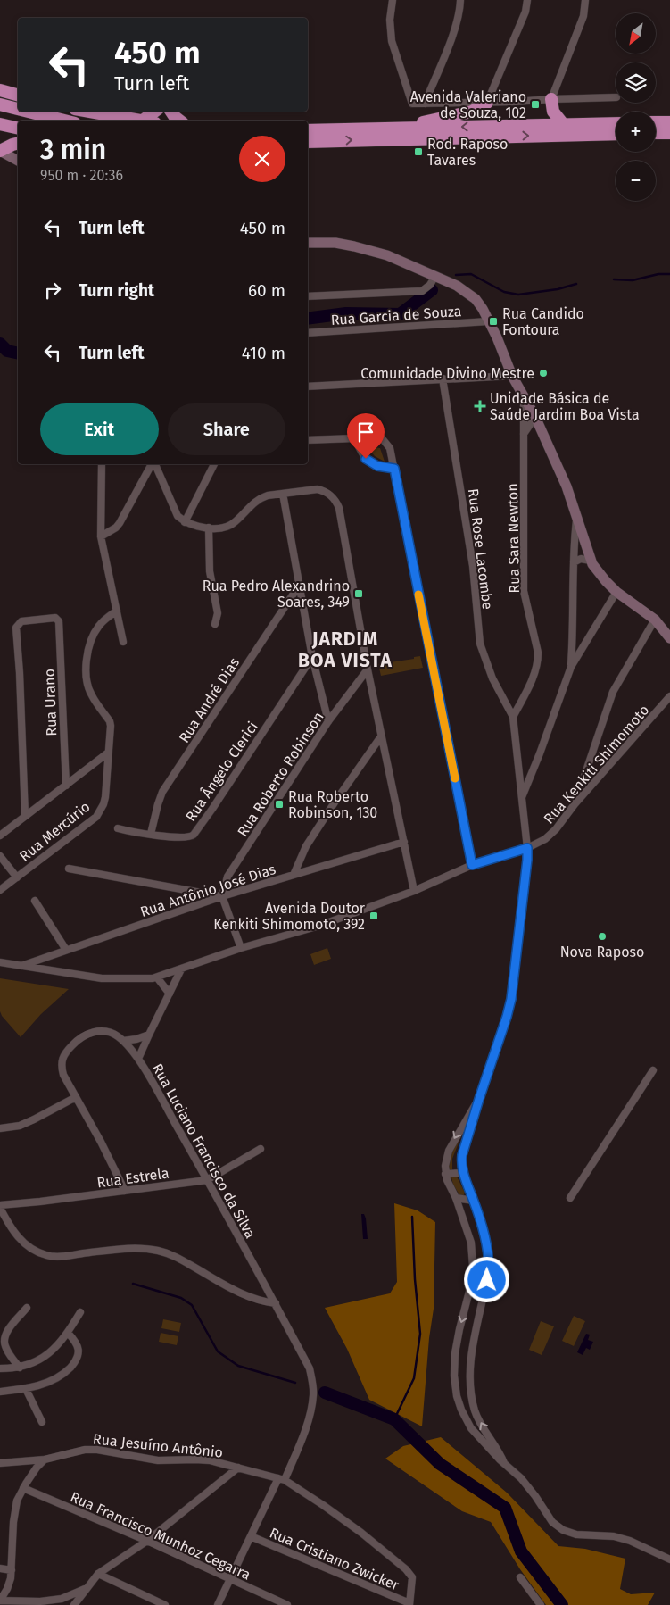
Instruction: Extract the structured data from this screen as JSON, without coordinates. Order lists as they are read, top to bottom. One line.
{"streets":{"street":["Rua Garcia de Souza","Rua Sara Newton","Rua Rose Lacombe","Rua André Dias","Rua Urano","Rua Kenkiti Shimomoto","Rua Ângelo Clerici","Rua Roberto Robinson","Rua Mercúrio","Rua Antônio José Dias","Rua Luciano Francisco da Silva","Rua Estrela","Rua Jesuíno Antônio","Rua Francisco Munhoz Cegarra","Rua Cristiano Zwicker"]},"crossings":[["Rua Sara Newton","Rua Rose Lacombe"],["Rua André Dias","Rua Ângelo Clerici"],["Rua Kenkiti Shimomoto","Rua Antônio José Dias"],["Rua Roberto Robinson","Rua Antônio José Dias"],["Rua Luciano Francisco da Silva","Rua Estrela"],["Rua Luciano Francisco da Silva","Rua Jesuíno Antônio"],["Rua Luciano Francisco da Silva","Rua Francisco Munhoz Cegarra"],["Rua Luciano Francisco da Silva","Rua Cristiano Zwicker"],["Rua Jesuíno Antônio","Rua Cristiano Zwicker"]],"districts":["JARDIM BOA VISTA"],"places":{"transit":["Avenida Valeriano de Souza, 102","Rod. Raposo Tavares","Rua Candido Fontoura","Rua Pedro Alexandrino Soares, 349","Rua Roberto Robinson, 130","Avenida Doutor Kenkiti Shimomoto, 392"],"other":["Comunidade Divino Mestre","Nova Raposo"],"health":["Unidade Básica de Saúde Jardim Boa Vista"]},"north":"bottom left","page":{"map_buttons":["+","−"],"turn":["450 m","Turn left"],"heading":["3 min","950 m · 20:36"],"list":[{"name":"Turn left","value":"450 m"},{"name":"Turn right","value":"60 m"},{"name":"Turn left","value":"410 m"}],"buttons":["Exit","Share"]}}
